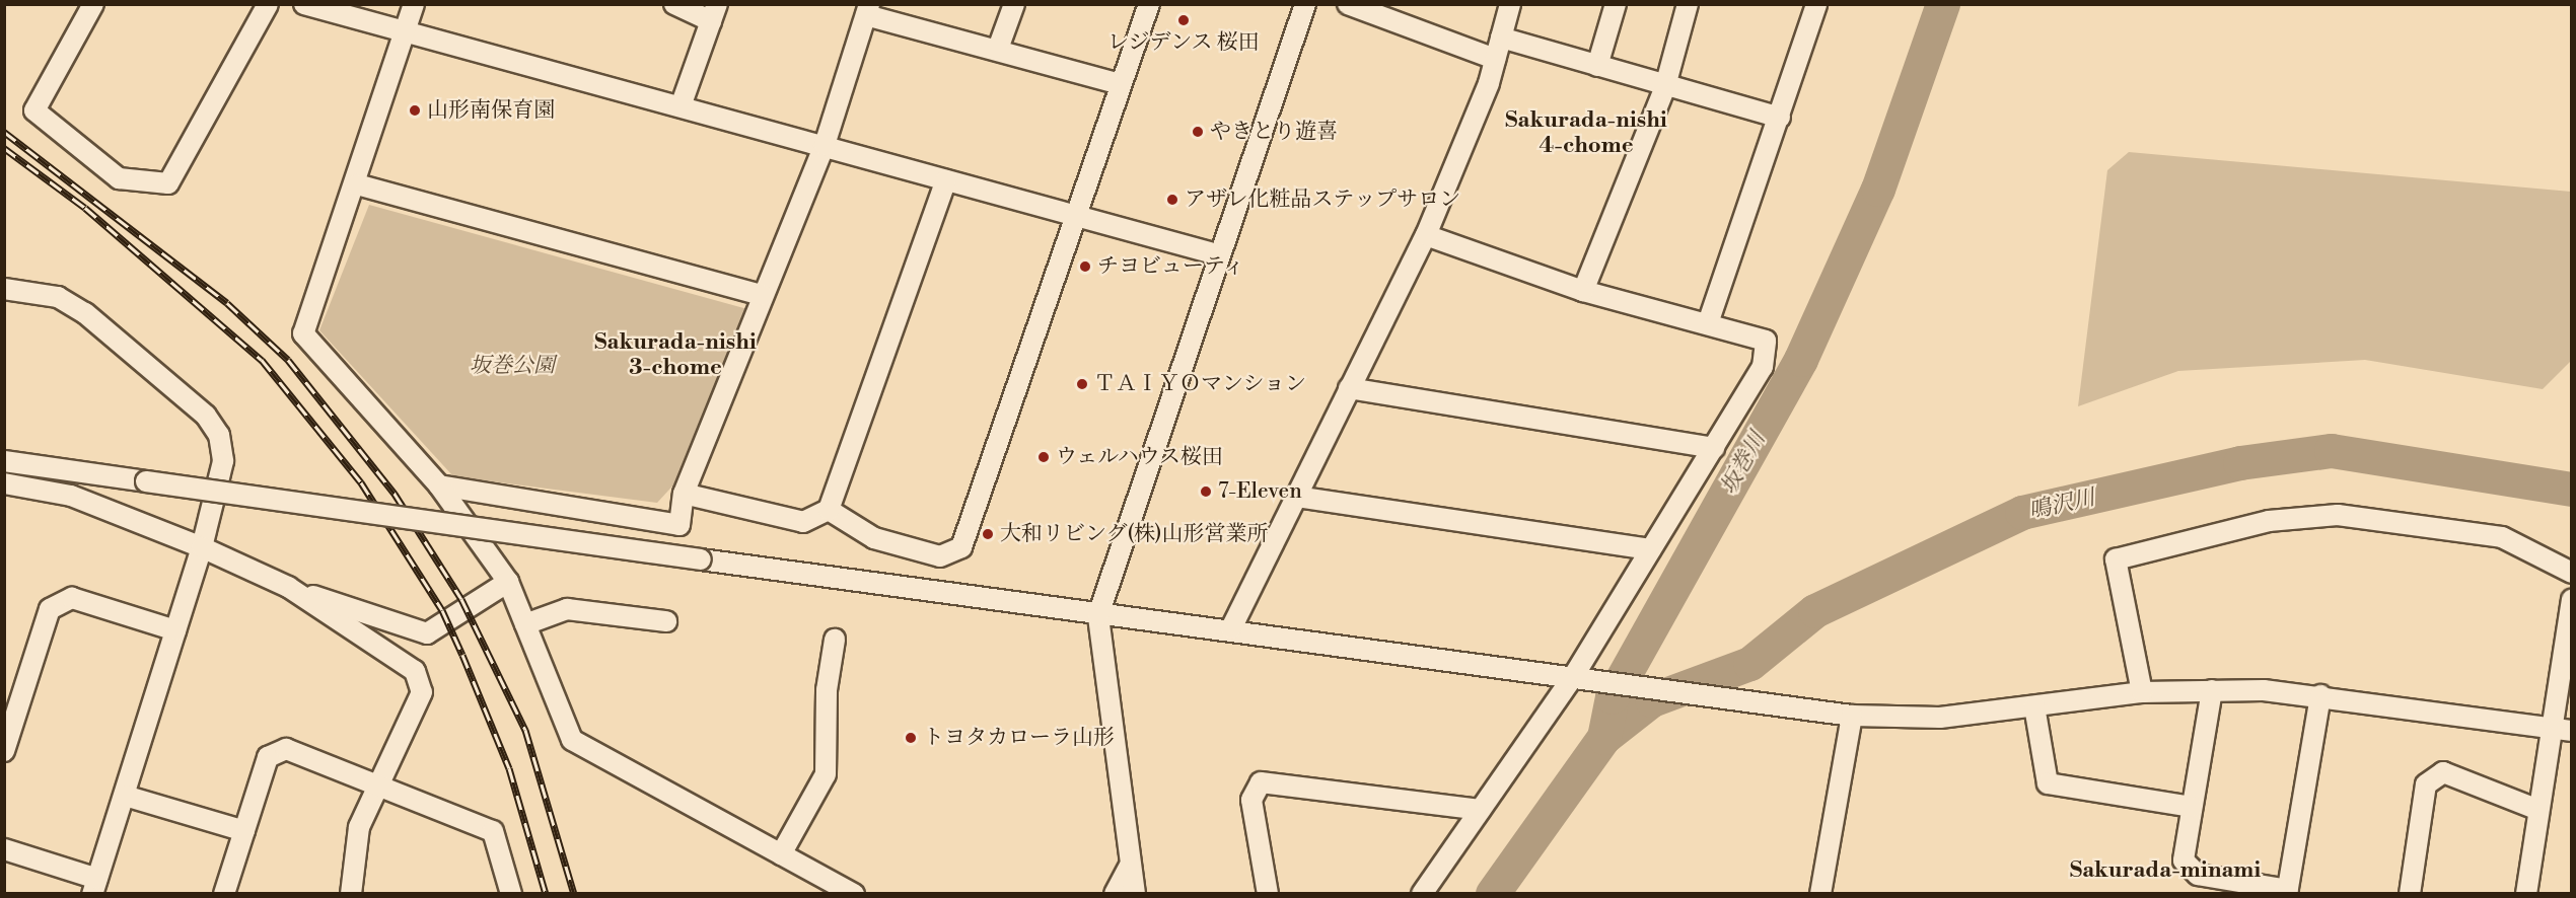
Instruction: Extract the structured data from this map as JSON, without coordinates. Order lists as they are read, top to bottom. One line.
{"districts":["Sakurada-nishi 4-chome","Sakurada-nishi 3-chome","Sakurada-minami"],"water":["坂巻川","鳴沢川"],"parks":["坂巻公園"],"places":["レジデンス 桜田","山形南保育園","やきとり遊喜","アザレ化粧品ステップサロン","チヨビューティ","ＴＡＩＹＯマンション","ウェルハウス桜田","7-Eleven","大和リビング(株)山形営業所","トヨタカローラ山形"]}
